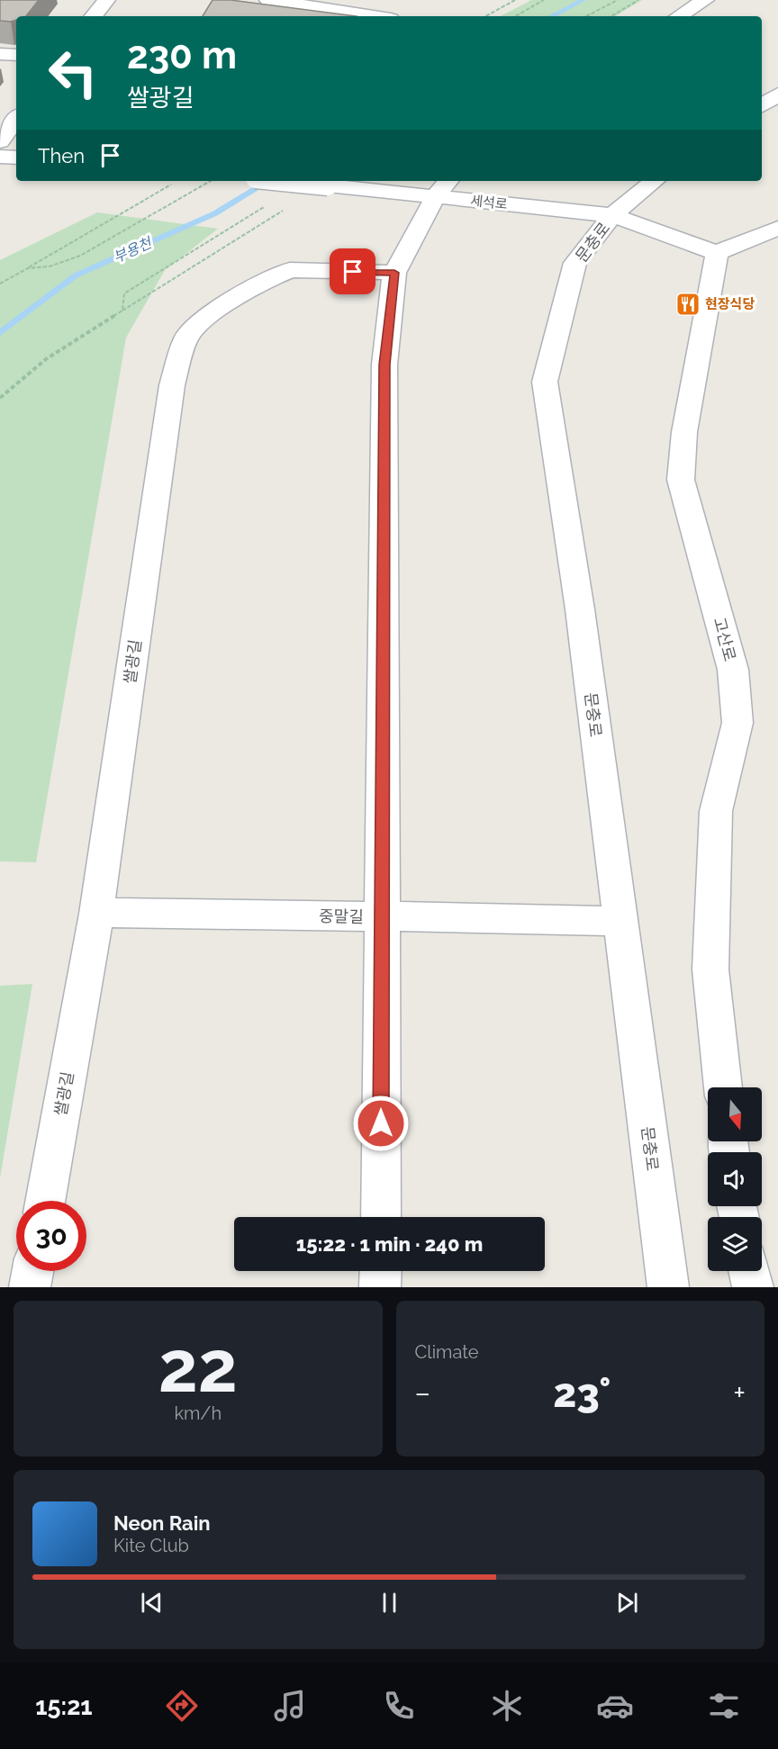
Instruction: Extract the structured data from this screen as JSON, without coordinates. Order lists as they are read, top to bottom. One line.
{"streets":{"street":["세석로","문충로","고산로","쌀광길","중말길"]},"crossings":[["세석로","문충로"],["세석로","고산로"],["문충로","중말길"],["쌀광길","중말길"]],"water":["부용천"],"places":{"restaurant":["현장식당"]},"north":"bottom","page":{"turn":["230 m","쌀광길"],"then":"Then","limit":"30","trip":"15:22 · 1 min · 240 m","tile":[["22","km/h"],"Climate"],"heat":["−","23°","+"],"song":["Neon Rain","Kite Club"],"tabs":"15:21"}}
